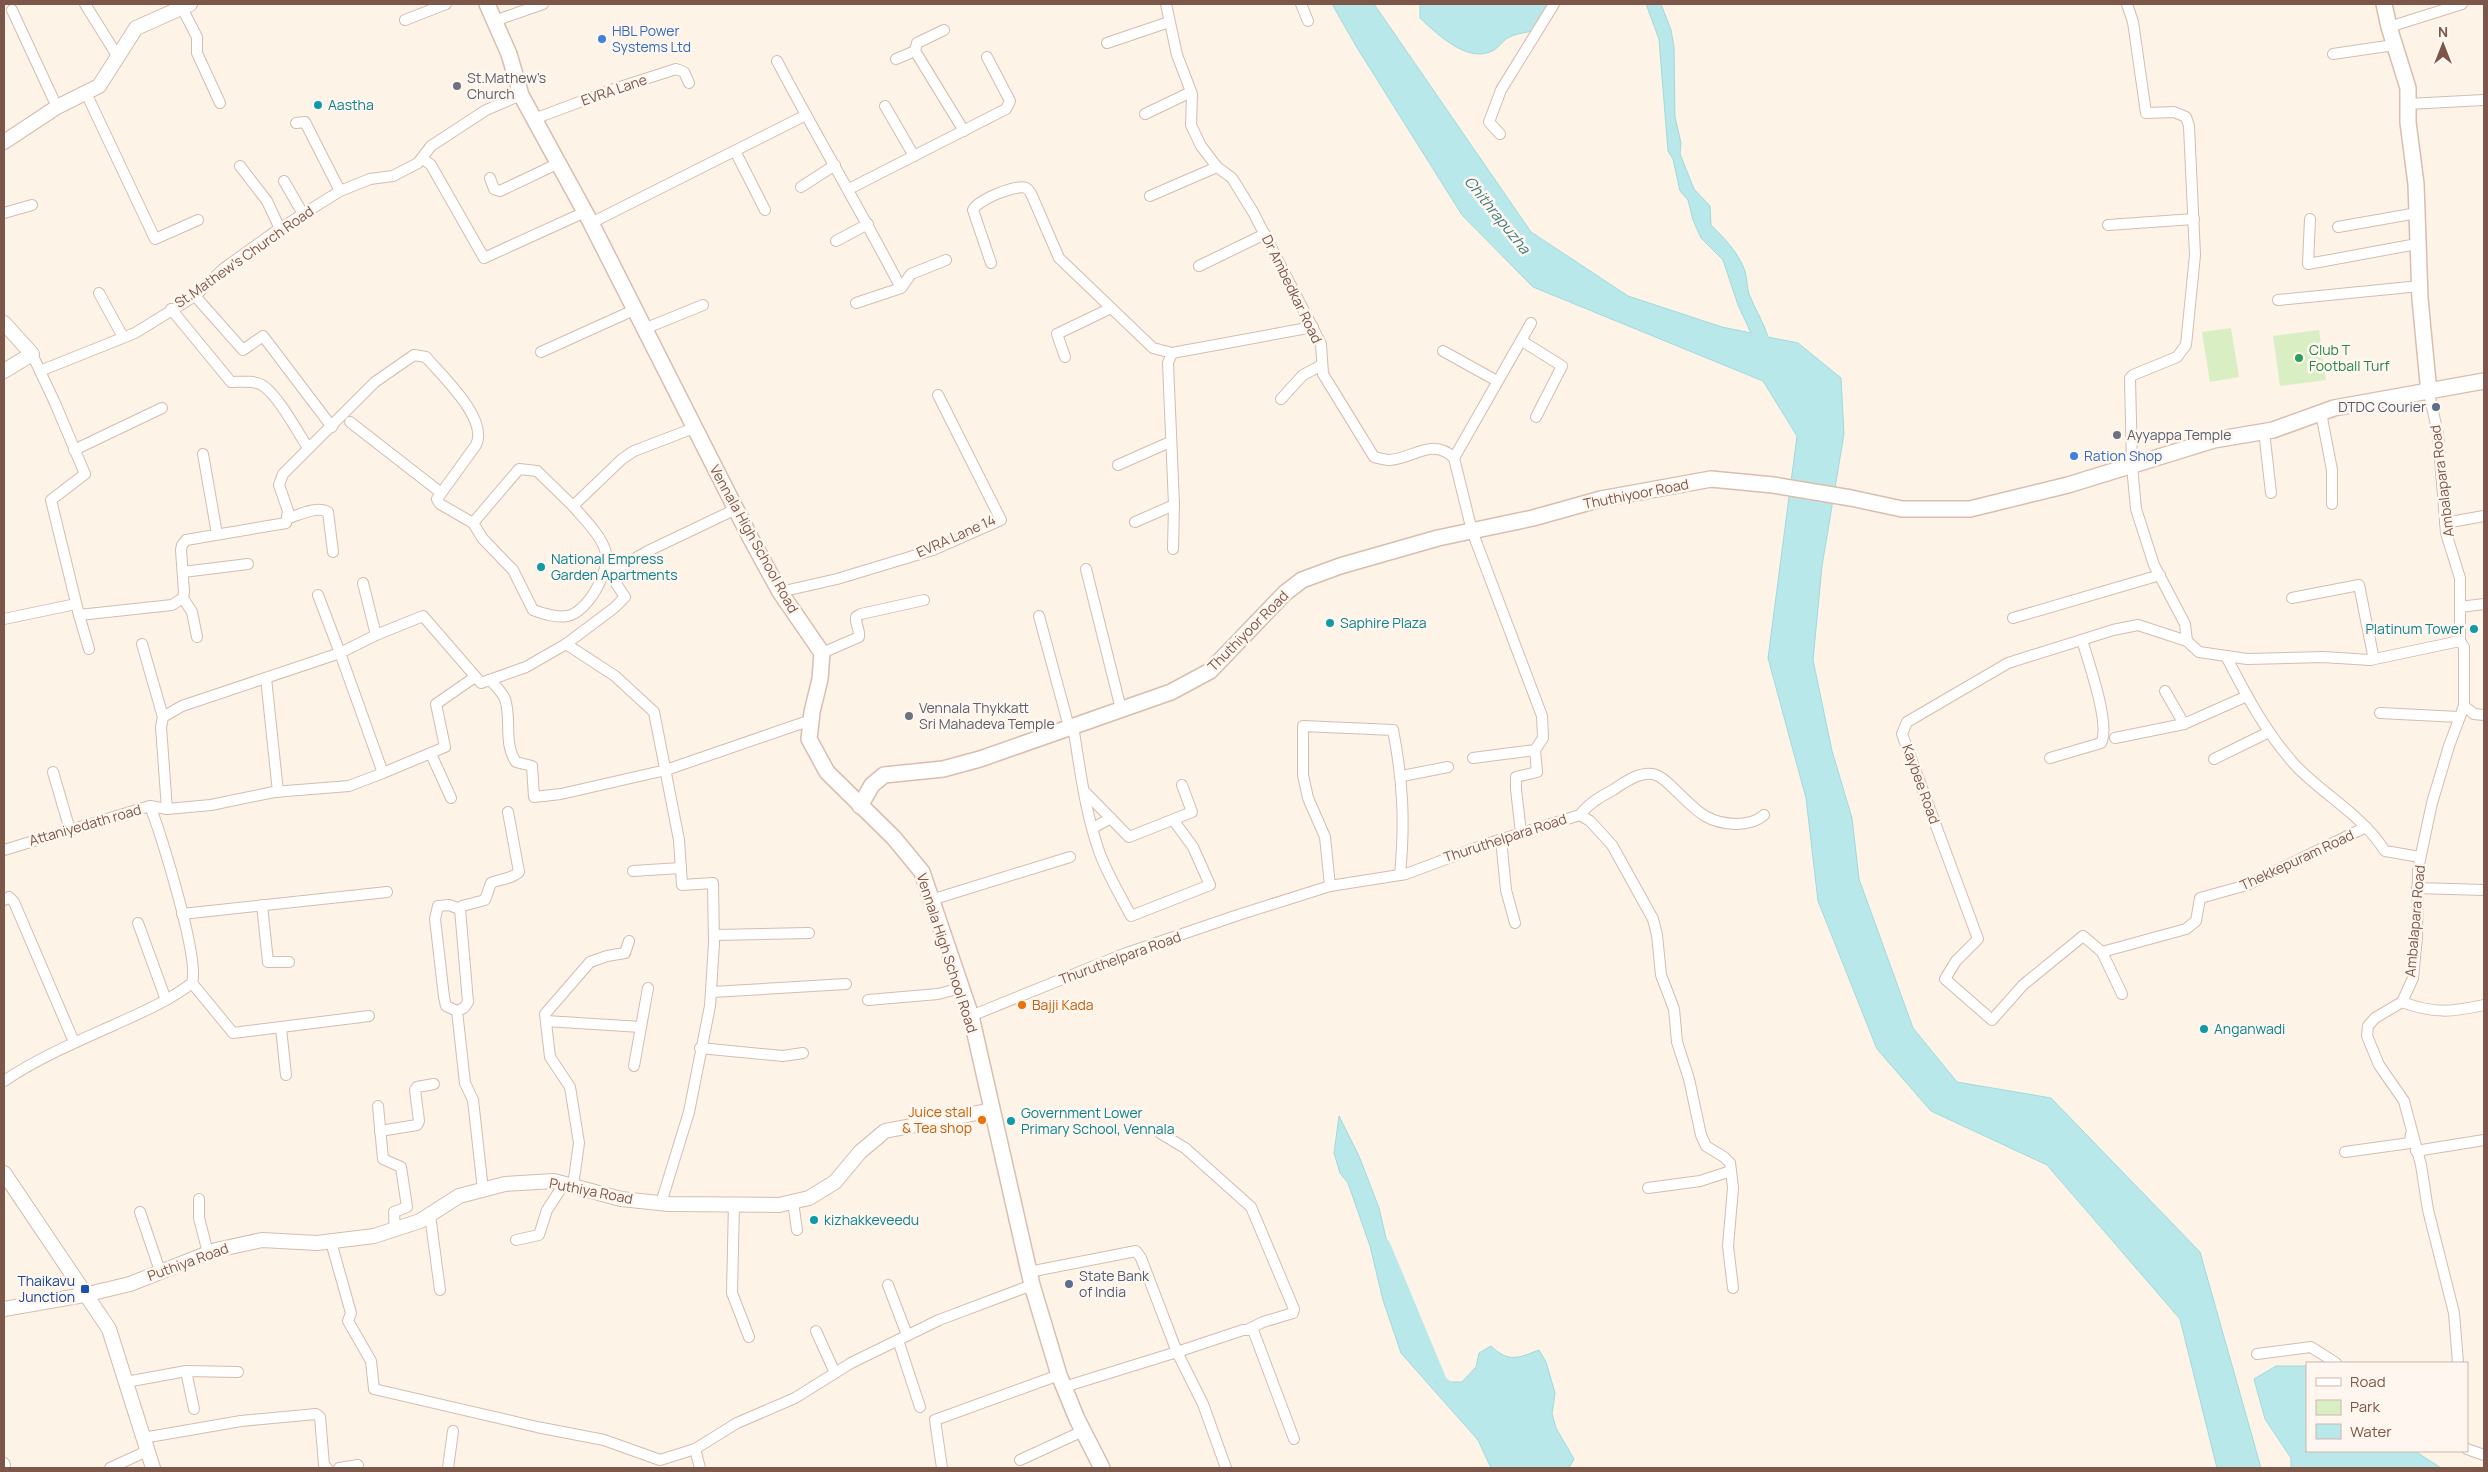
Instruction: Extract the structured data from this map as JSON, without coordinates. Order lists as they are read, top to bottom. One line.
{"streets":{"main road":["Thuthiyoor Road","Vennala High School Road"],"street":["EVRA Lane","St.Mathew's Church Road","Dr Ambedkar Road","Ambalapara Road","EVRA Lane 14","Kaybee Road","Attaniyedath road","Thuruthelpara Road","Thekkepuram Road","Puthiya Road"]},"crossings":[["EVRA Lane","Vennala High School Road"],["St.Mathew's Church Road","Vennala High School Road"],["Ambalapara Road","Thuthiyoor Road"],["Ambalapara Road","Kaybee Road"],["Thuthiyoor Road","Vennala High School Road"],["EVRA Lane 14","Vennala High School Road"],["Vennala High School Road","Thuruthelpara Road"],["Vennala High School Road","Puthiya Road"],["Kaybee Road","Thekkepuram Road"]],"water":["Chithrapuzha"],"places":{"other":["HBL Power Systems Ltd","St.Mathew's Church","Aastha","Club T Football Turf","DTDC Courier","Ayyappa Temple","Ration Shop","National Empress Garden Apartments","Saphire Plaza","Platinum Tower","Vennala Thykkatt Sri Mahadeva Temple","Bajji Kada","Anganwadi","Juice stall & Tea shop","Government Lower Primary School, Vennala","kizhakkeveedu","State Bank of India"],"transit":["Thaikavu Junction"]},"legend":["Road","Park","Water"],"north":"top"}
